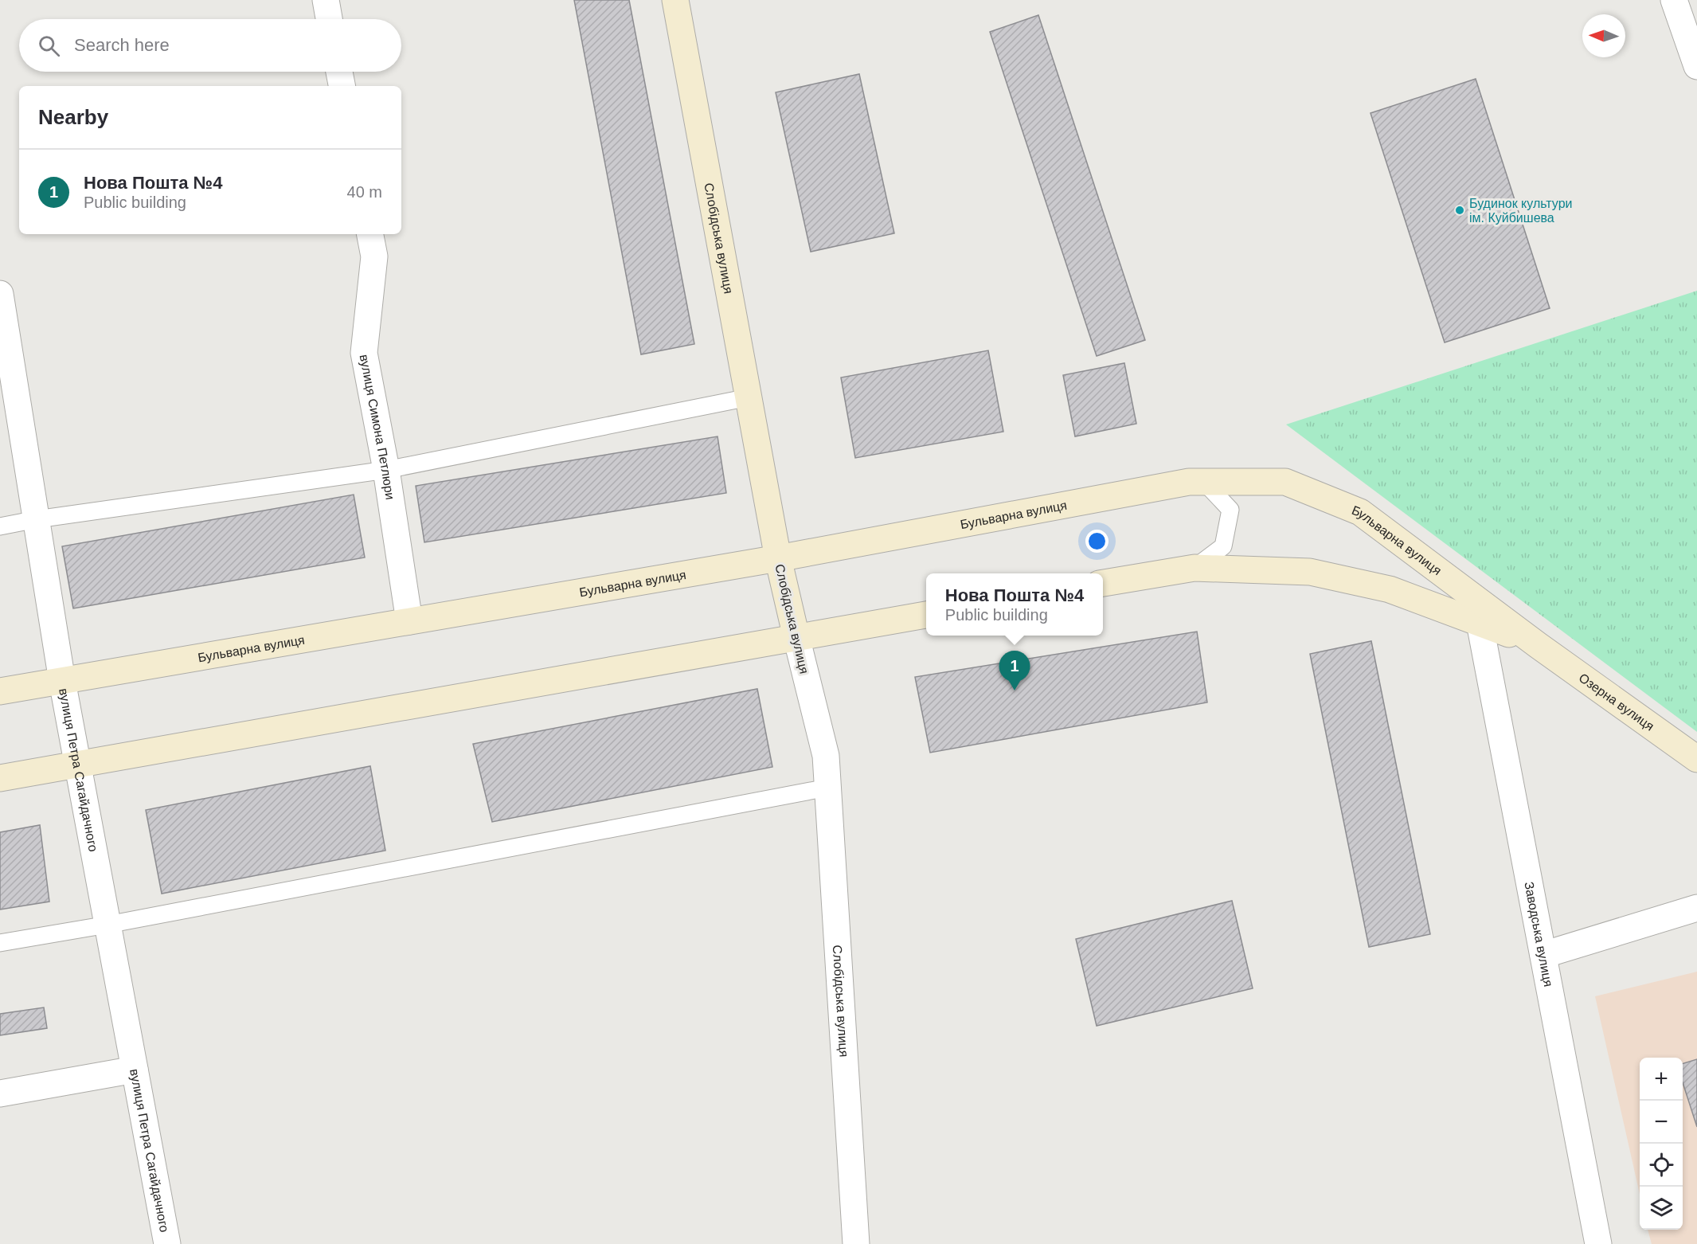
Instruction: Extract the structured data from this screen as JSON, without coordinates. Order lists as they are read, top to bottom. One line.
{"streets":{"main road":["Слобідська вулиця","Бульварна вулиця","Озерна вулиця"],"street":["вулиця Симона Петлюри","вулиця Петра Сагайдачного","Заводська вулиця"]},"crossings":[["Слобідська вулиця","Бульварна вулиця"],["вулиця Симона Петлюри","Бульварна вулиця"],["Бульварна вулиця","Озерна вулиця"],["Бульварна вулиця","вулиця Петра Сагайдачного"]],"places":["Будинок культури ім. Куйбишева"],"north":"left","page":{"search":"Search here","heading":"Nearby","list":[{"mark":"1","name":"Нова Пошта №4","note":"Public building","value":"40 m"}],"popup":["Нова Пошта №4","Public building"],"pins":"1","map_buttons":["+","−"]}}
